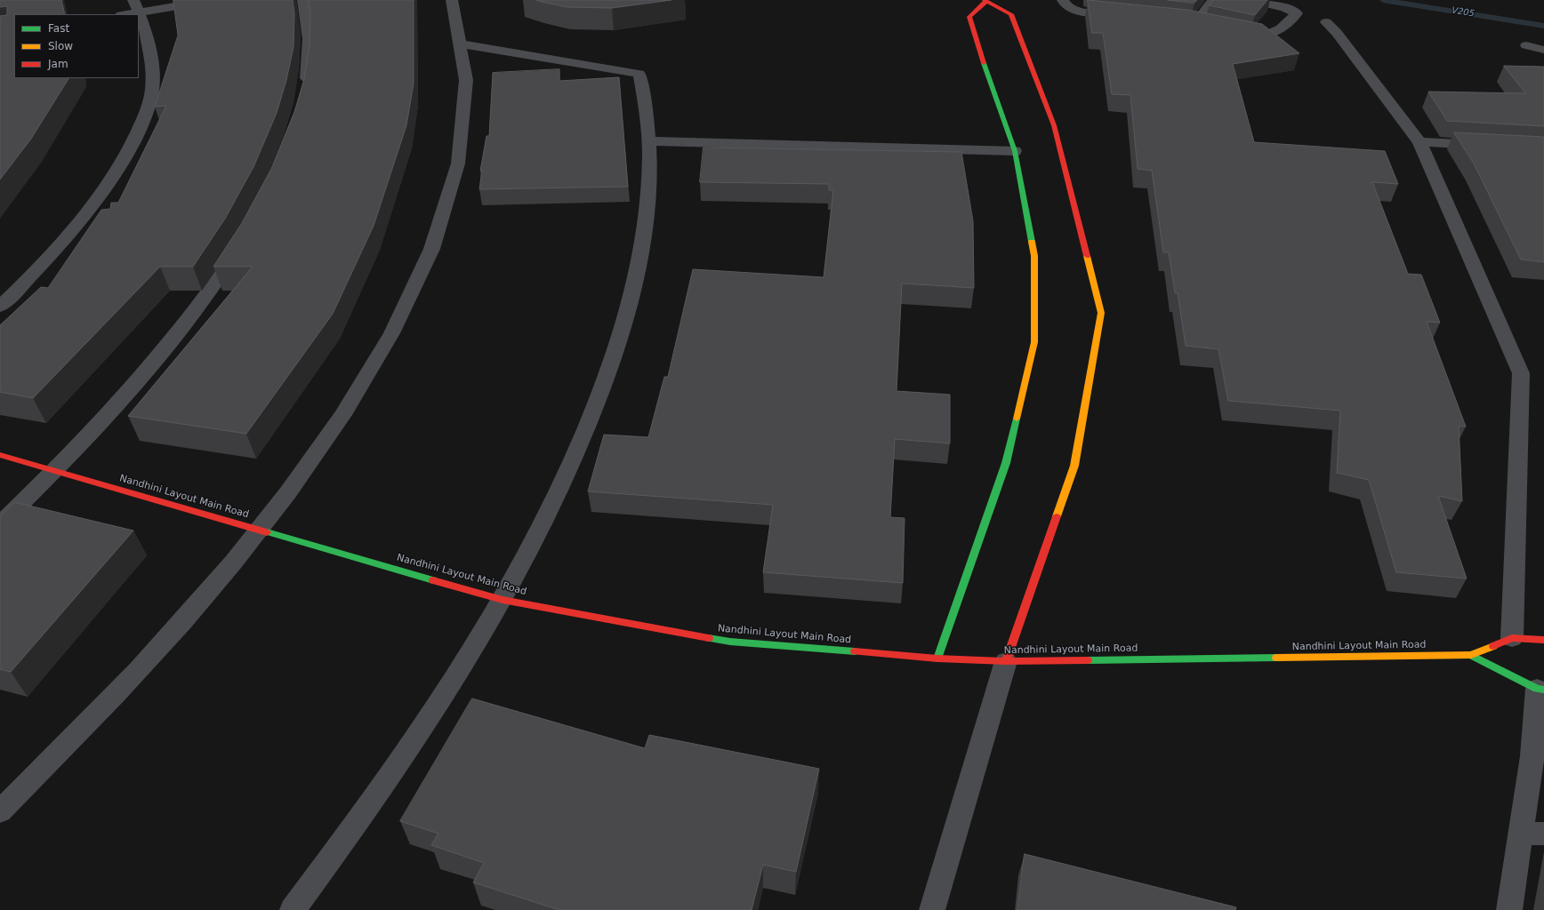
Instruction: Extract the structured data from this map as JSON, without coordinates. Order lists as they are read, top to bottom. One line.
{"streets":{"street":["Nandhini Layout Main Road"]},"water":["V205"],"legend":["Fast","Slow","Jam"]}
